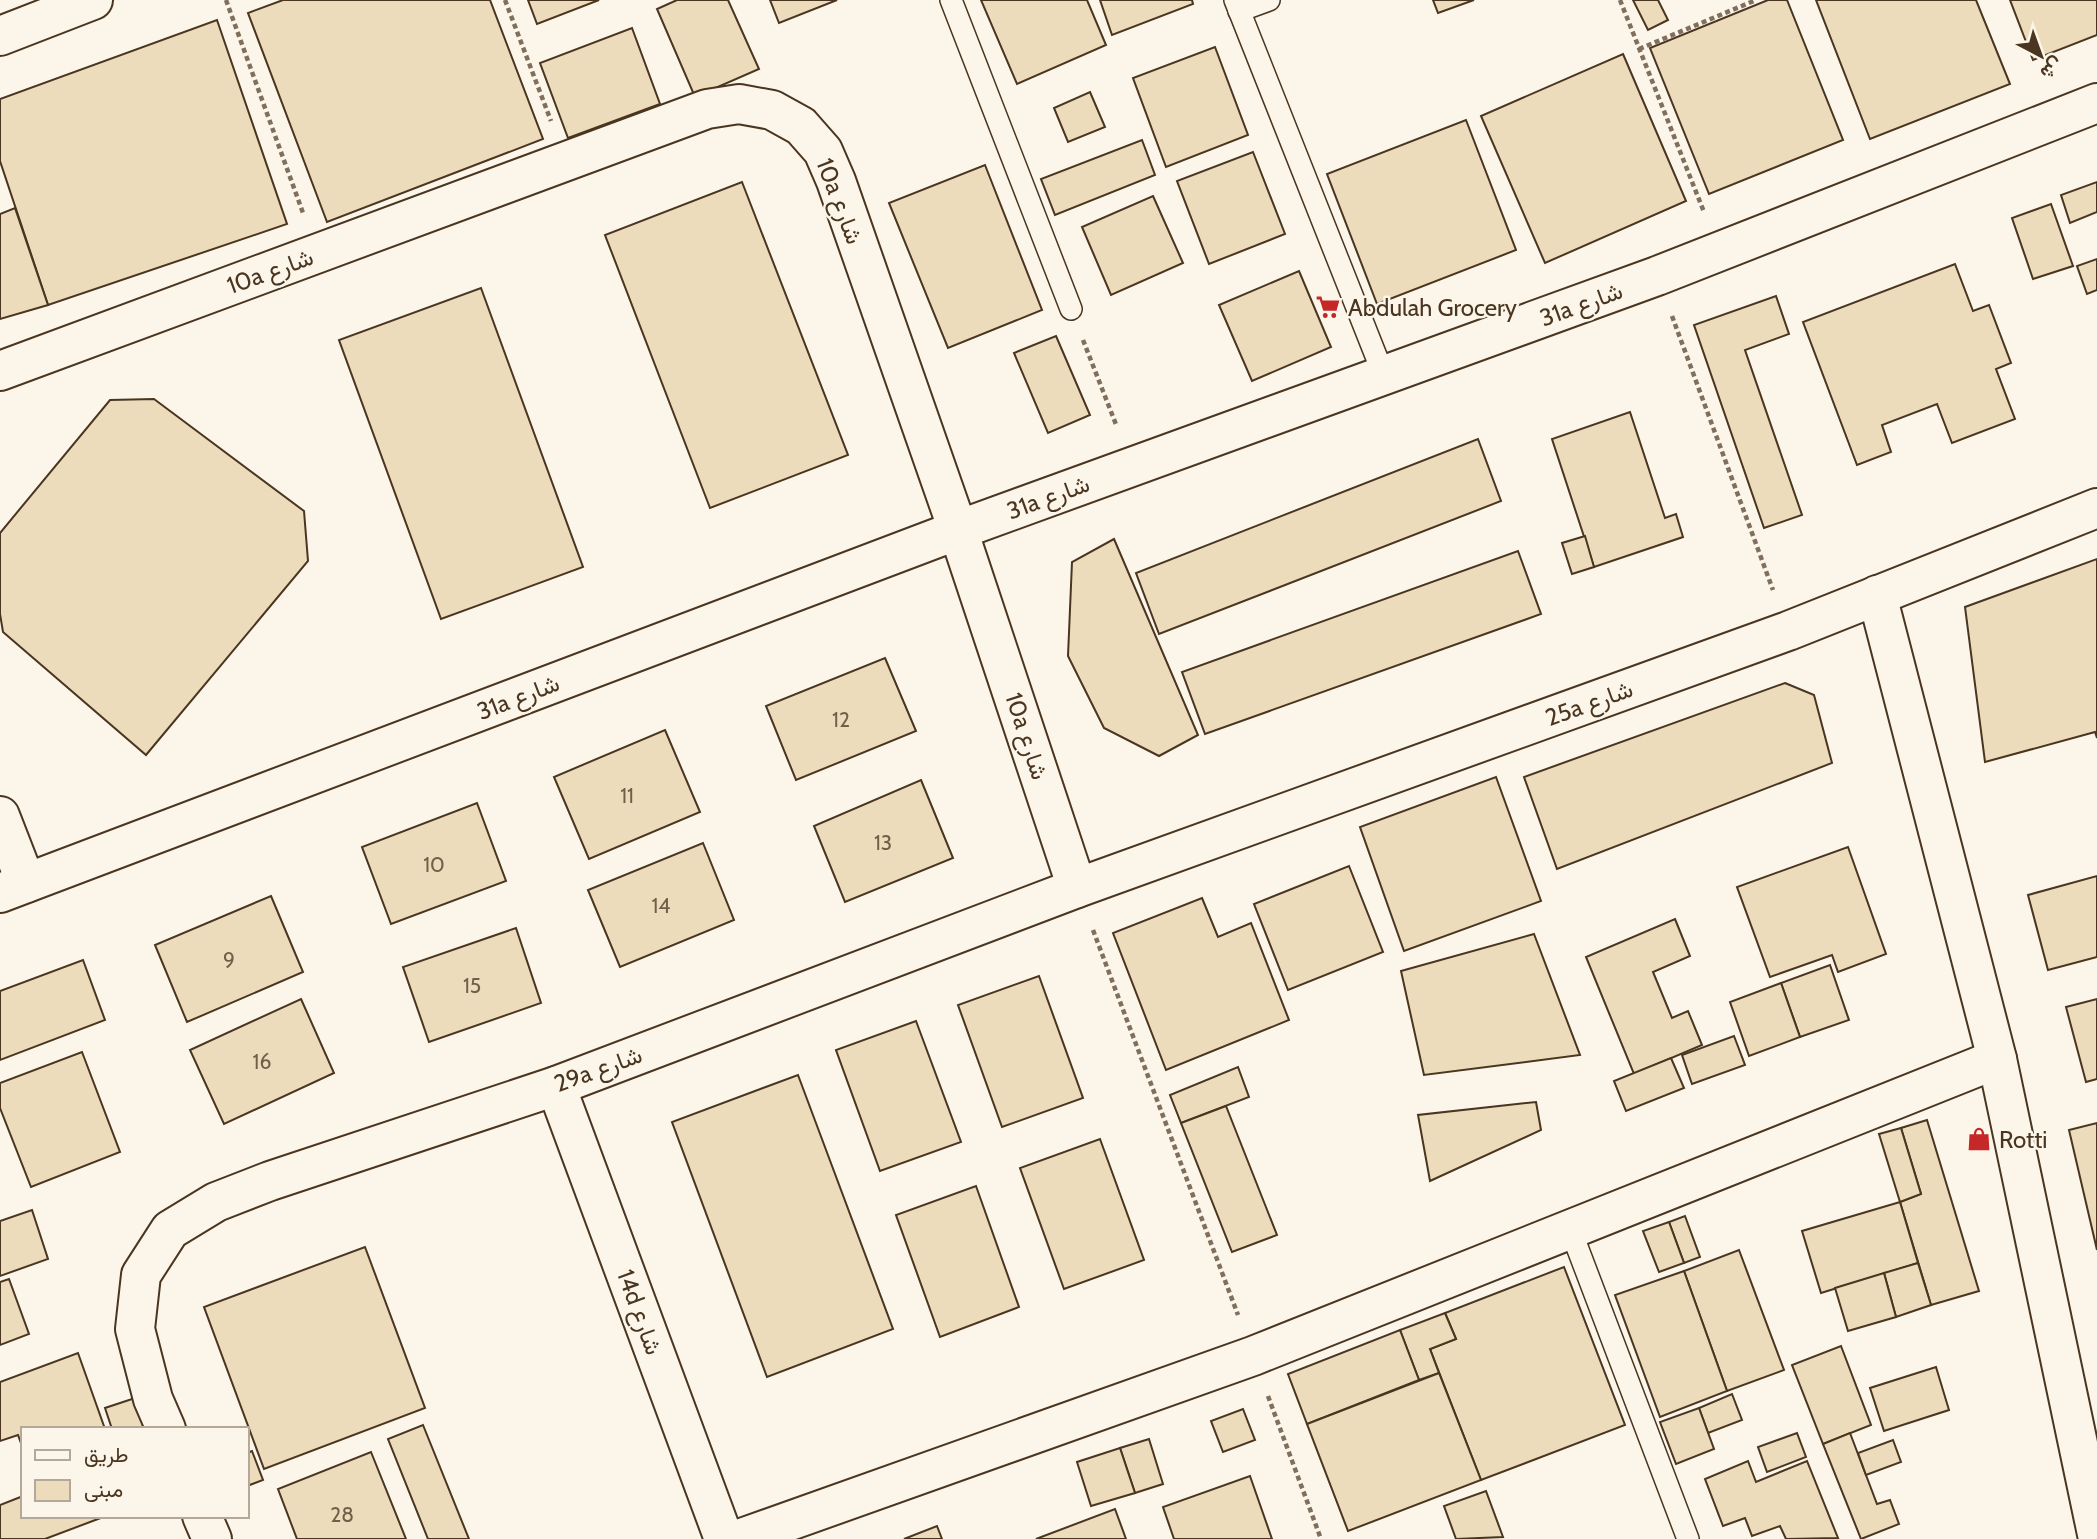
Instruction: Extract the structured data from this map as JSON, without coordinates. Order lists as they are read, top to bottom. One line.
{"streets":{"street":["10a شارع","31a شارع","25a شارع","29a شارع","14d شارع"]},"crossings":[["10a شارع","31a شارع"],["10a شارع","25a شارع"],["10a شارع","29a شارع"],["25a شارع","29a شارع"],["29a شارع","14d شارع"]],"places":{"supermarket":["Abdulah Grocery"],"shop":["Rotti"]},"house_numbers":["12","11","13","10","14","9","15","16","28"],"legend":["طريق","مبنى"],"north":"bottom right"}
